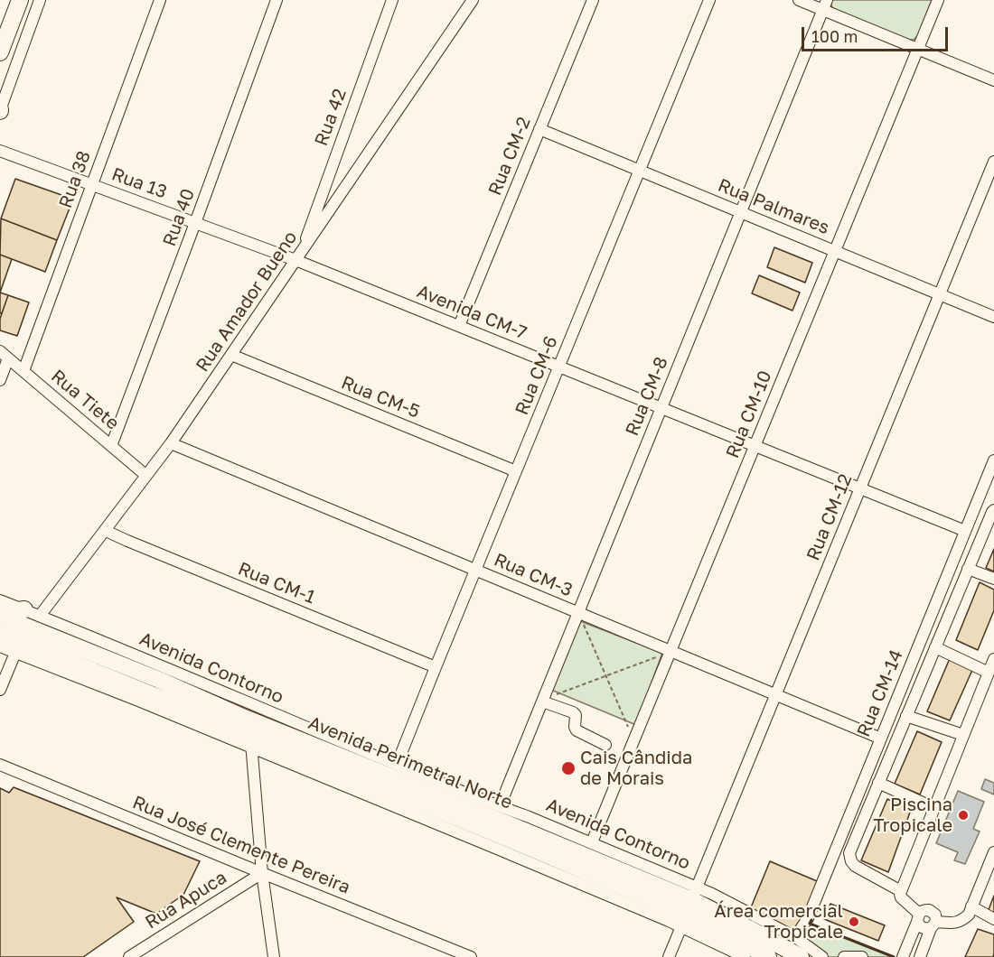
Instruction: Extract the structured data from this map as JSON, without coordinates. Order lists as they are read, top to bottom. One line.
{"streets":{"highway":["Avenida Perimetral Norte"],"street":["Rua 42","Rua CM-2","Rua 38","Rua 13","Rua Palmares","Rua 40","Rua Amador Bueno","Avenida CM-7","Rua CM-6","Rua CM-8","Rua CM-5","Rua Tiete","Rua CM-10","Rua CM-12","Rua CM-3","Rua CM-1","Avenida Contorno","Rua CM-14","Rua José Clemente Pereira","Rua Apuca"]},"crossings":[["Rua 42","Rua Amador Bueno"],["Rua CM-2","Rua Palmares"],["Rua CM-2","Avenida CM-7"],["Rua 38","Rua 13"],["Rua 38","Rua Tiete"],["Rua 13","Rua 40"],["Rua 13","Rua Amador Bueno"],["Rua 13","Avenida CM-7"],["Rua Palmares","Rua CM-6"],["Rua Palmares","Rua CM-8"],["Rua Palmares","Rua CM-10"],["Rua Palmares","Rua CM-12"],["Rua 40","Rua Tiete"],["Rua Amador Bueno","Avenida CM-7"],["Rua Amador Bueno","Rua CM-5"],["Rua Amador Bueno","Rua Tiete"],["Rua Amador Bueno","Rua CM-3"],["Rua Amador Bueno","Rua CM-1"],["Rua Amador Bueno","Avenida Contorno"],["Avenida CM-7","Rua CM-6"],["Avenida CM-7","Rua CM-8"],["Avenida CM-7","Rua CM-10"],["Avenida CM-7","Rua CM-12"],["Avenida CM-7","Rua CM-14"],["Rua CM-6","Rua CM-5"],["Rua CM-6","Rua CM-3"],["Rua CM-6","Rua CM-1"],["Rua CM-6","Avenida Contorno"],["Rua CM-8","Rua CM-3"],["Rua CM-8","Avenida Contorno"],["Rua CM-10","Rua CM-3"],["Rua CM-10","Avenida Contorno"],["Rua CM-12","Rua CM-3"],["Rua CM-12","Avenida Contorno"],["Rua CM-12","Avenida Perimetral Norte"],["Rua CM-3","Rua CM-14"],["Avenida Contorno","Rua CM-14"],["Avenida Contorno","Avenida Perimetral Norte"],["Rua José Clemente Pereira","Rua Apuca"]],"places":["Cais Cândida de Morais","Piscina Tropicale","Área comercial Tropicale"],"scale_bar":"100 m"}
